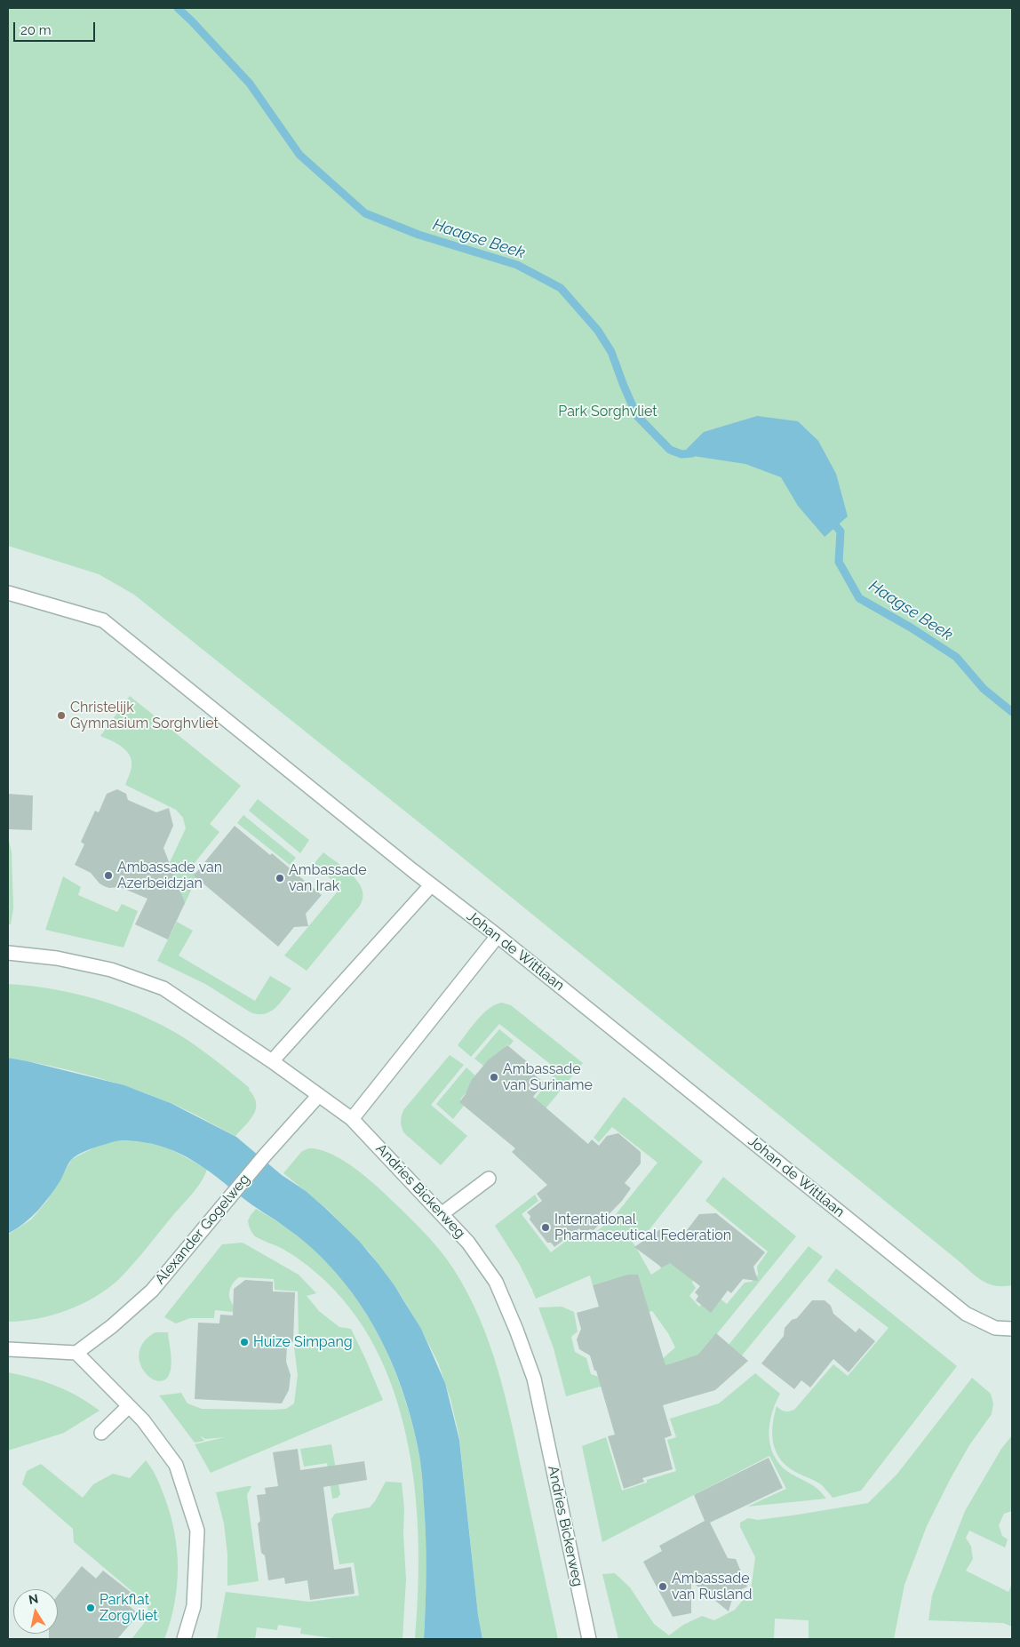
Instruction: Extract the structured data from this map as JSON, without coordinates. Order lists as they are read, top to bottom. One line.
{"streets":{"street":["Johan de Wittlaan","Andries Bickerweg","Alexander Gogelweg"]},"crossings":[["Andries Bickerweg","Alexander Gogelweg"]],"water":["Haagse Beek"],"parks":["Park Sorghvliet"],"places":["Christelijk Gymnasium Sorghvliet","Ambassade van Azerbeidzjan","Ambassade van Irak","Ambassade van Suriname","International Pharmaceutical Federation","Huize Simpang","Ambassade van Rusland","Parkflat Zorgvliet"],"scale_bar":"20 m","north":"top"}
